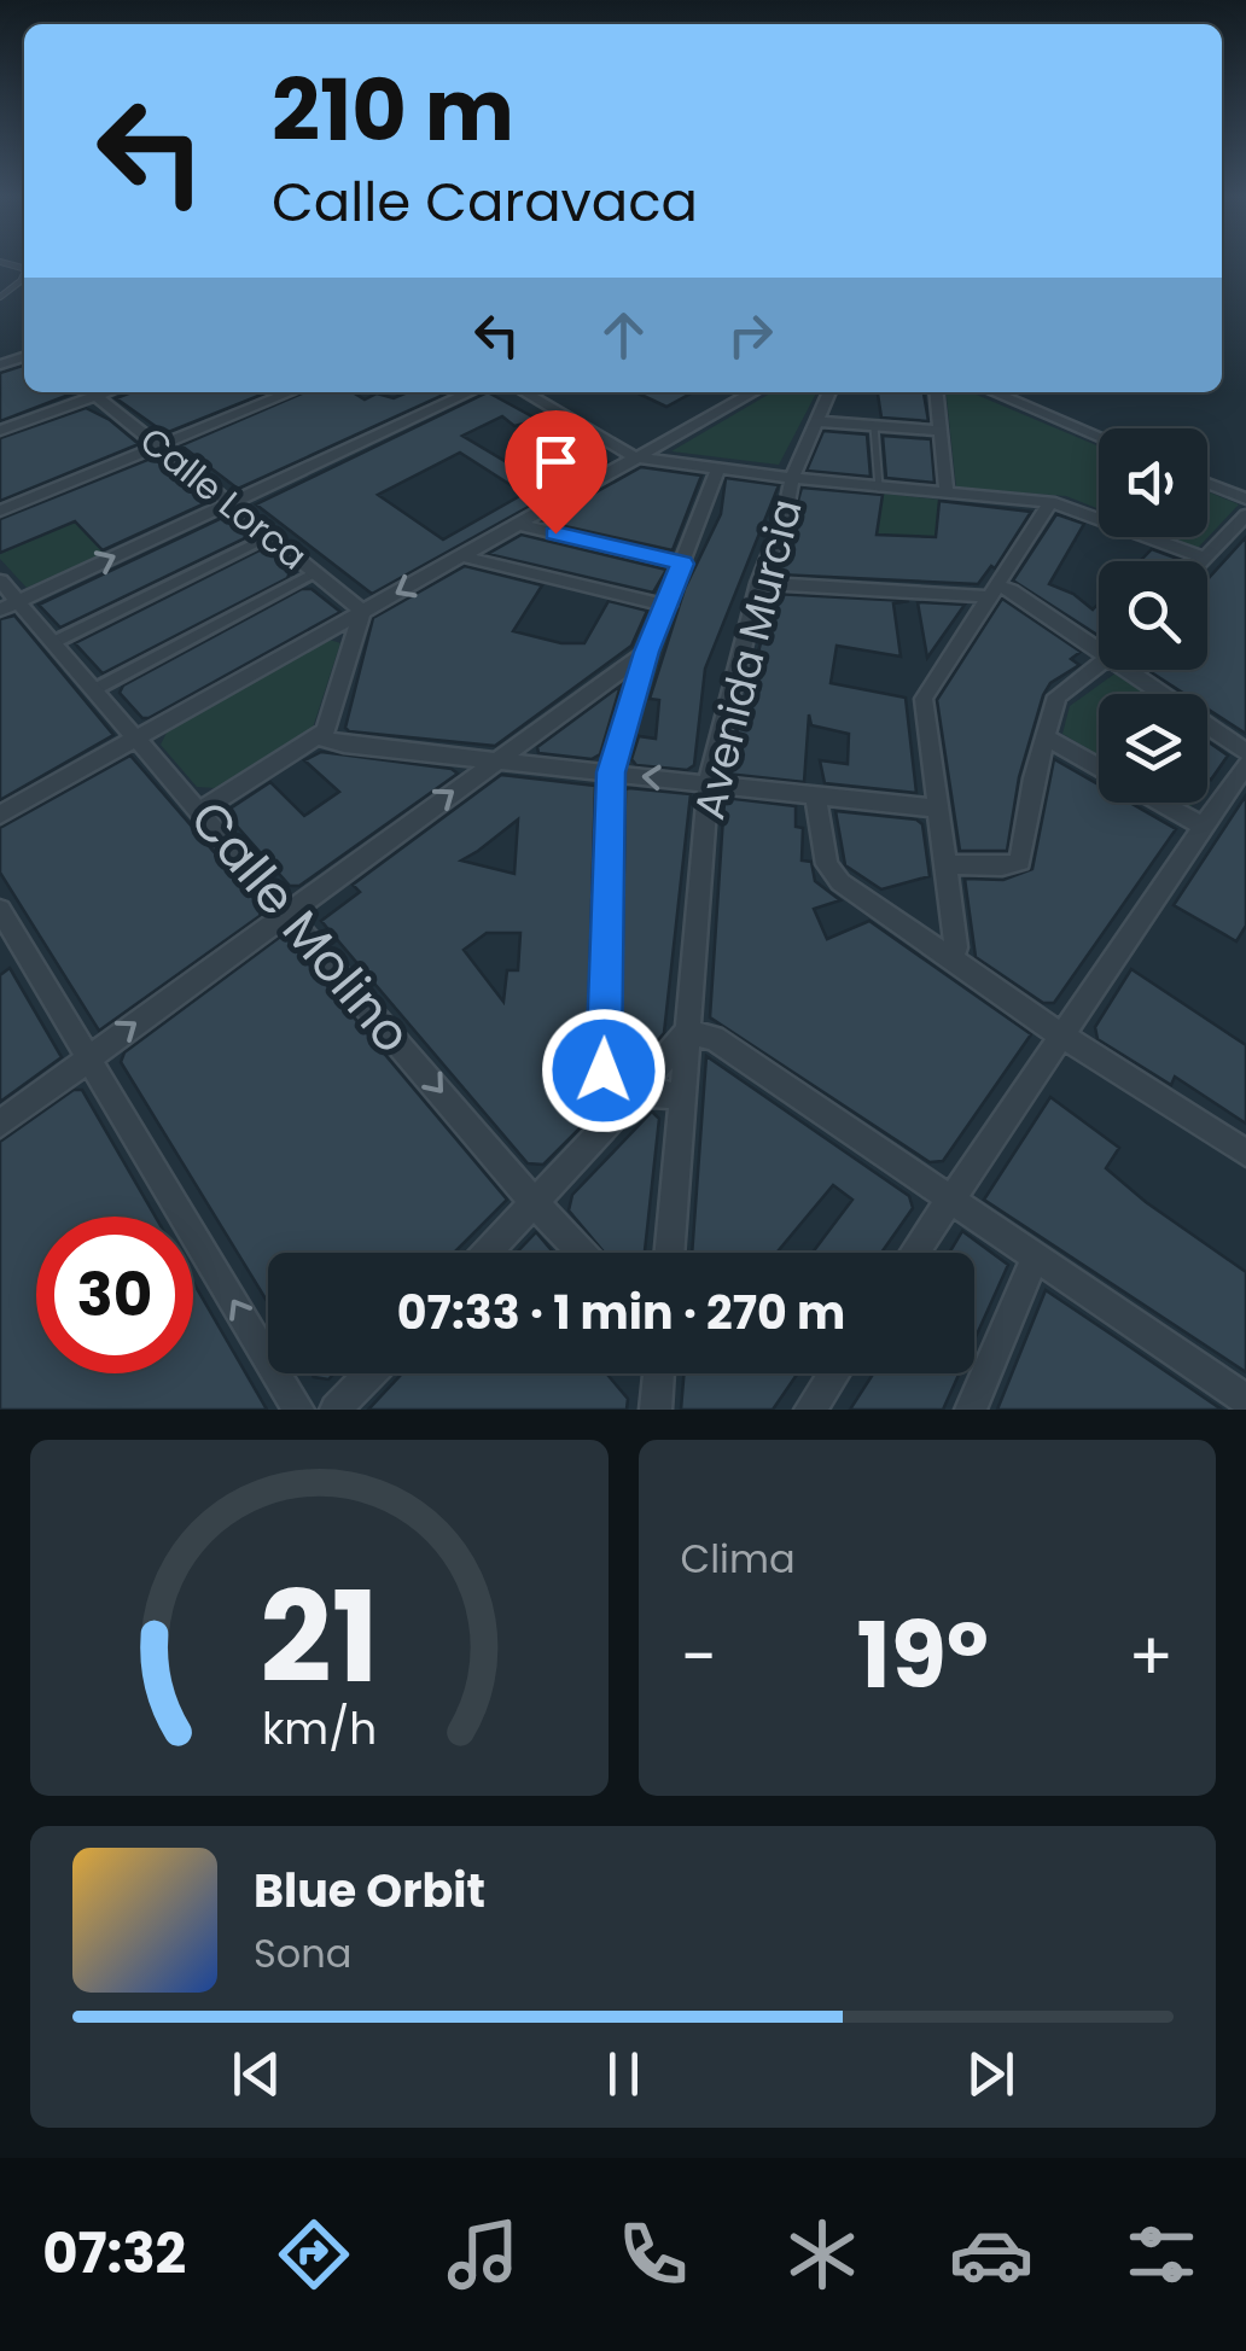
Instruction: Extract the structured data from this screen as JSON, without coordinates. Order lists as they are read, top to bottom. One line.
{"streets":{"street":["Calle Lorca","Avenida Murcia","Calle Molino"]},"one_way":["Calle Molino"],"page":{"turn":["210 m","Calle Caravaca"],"limit":"30","trip":"07:33 · 1 min · 270 m","tile":"Clima","heat":["−","19°","+"],"song":["Blue Orbit","Sona"],"tabs":"07:32","gauge":["21","km/h"]}}
